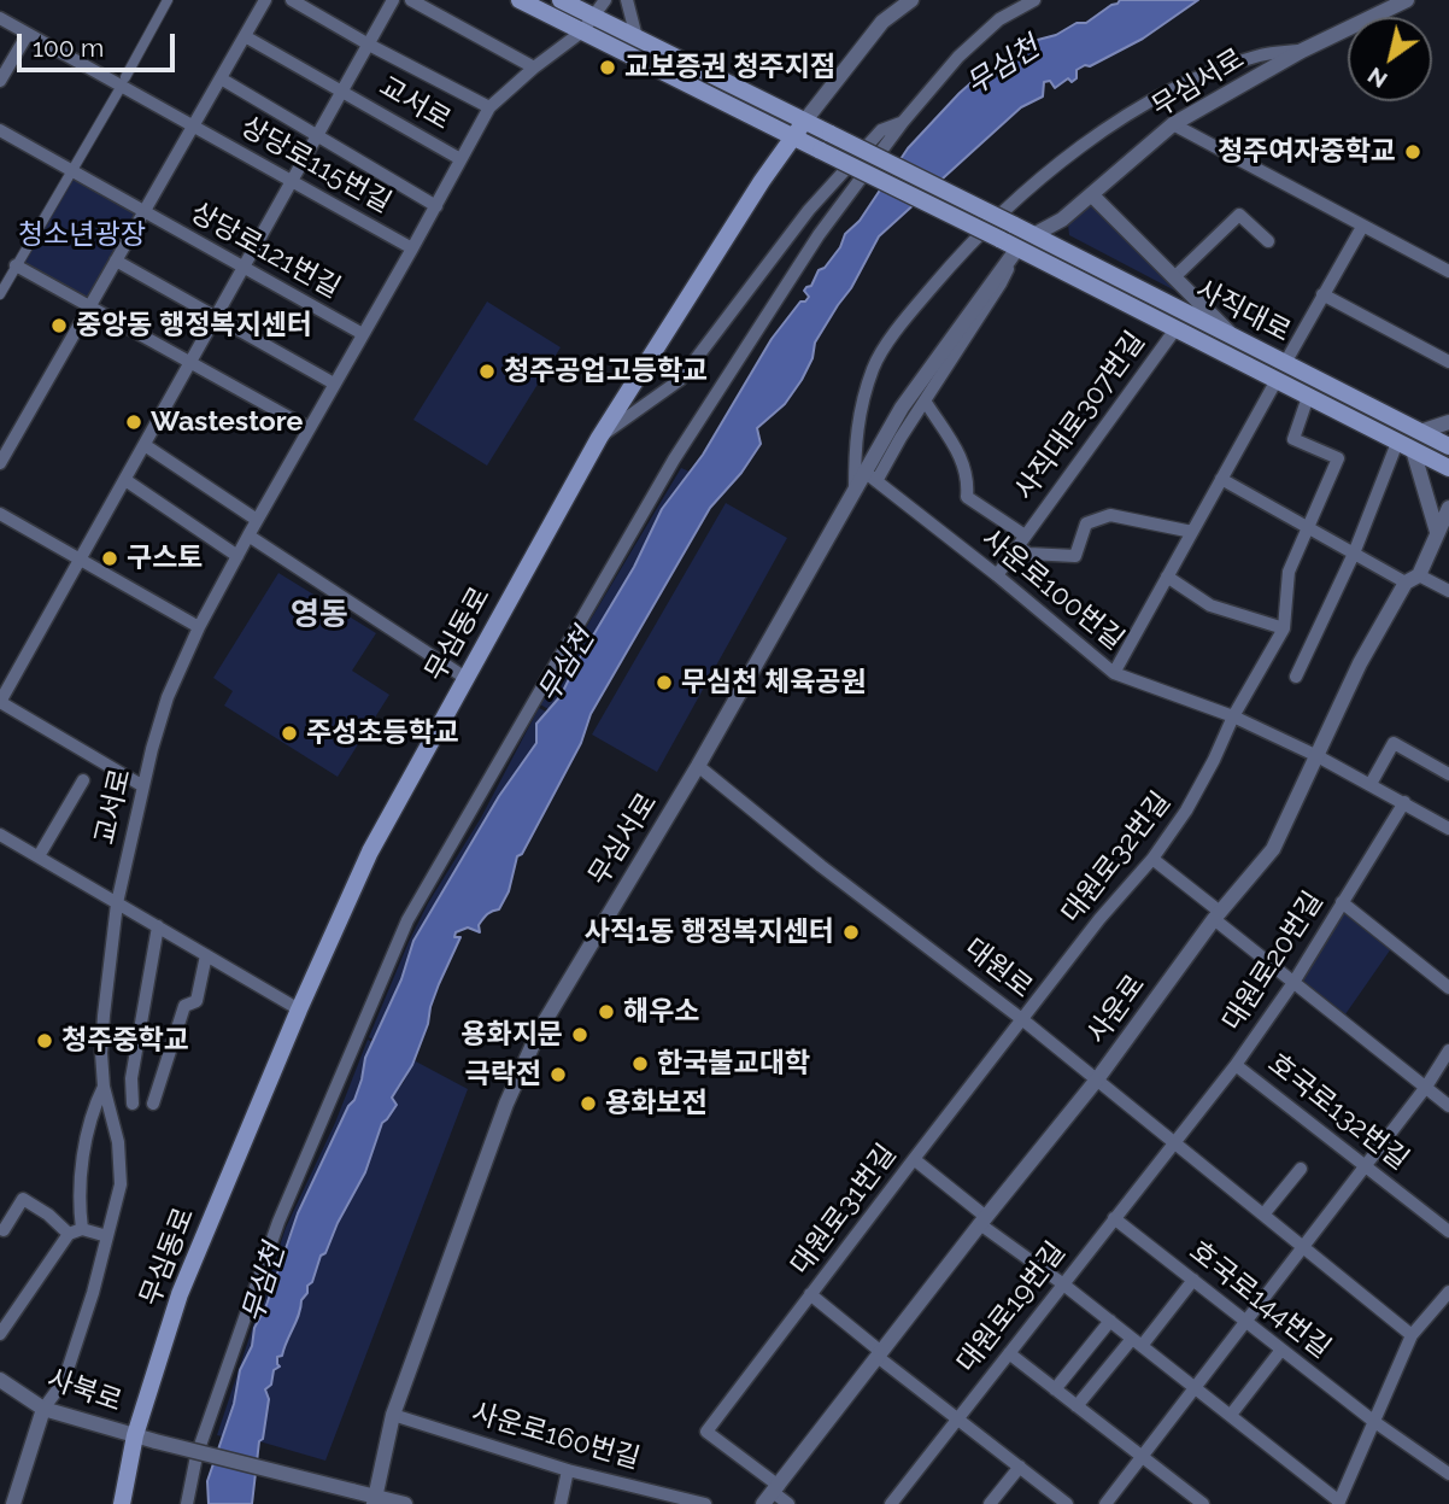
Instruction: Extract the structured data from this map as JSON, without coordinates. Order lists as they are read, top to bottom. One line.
{"streets":{"main road":["사직대로","무심동로"],"street":["무심서로","교서로","상당로115번길","상당로121번길","사직대로307번길","사운로100번길","대원로32번길","대원로20번길","대원로","사운로","호국로132번길","대원로31번길","호국로144번길","대원로19번길","사북로","사운로160번길"]},"crossings":[["무심서로","사직대로"],["무심서로","사운로100번길"],["무심서로","대원로"],["무심서로","사북로"],["무심서로","사운로160번길"],["교서로","상당로115번길"],["교서로","상당로121번길"],["교서로","사북로"],["사직대로","사직대로307번길"],["사직대로","무심동로"],["사직대로","대원로32번길"],["사직대로307번길","사운로100번길"],["사운로100번길","대원로32번길"],["사운로100번길","대원로20번길"],["사운로100번길","사운로"],["무심동로","사북로"],["대원로32번길","대원로"],["대원로32번길","대원로31번길"],["대원로20번길","대원로"],["대원로20번길","호국로132번길"],["대원로20번길","대원로19번길"],["대원로","사운로"],["대원로","대원로31번길"],["대원로","대원로19번길"],["사운로","대원로31번길"],["호국로144번길","대원로19번길"]],"districts":["영동"],"water":["무심천"],"parks":["청소년광장"],"places":["교보증권 청주지점","청주여자중학교","중앙동 행정복지센터","청주공업고등학교","Wastestore","구스토","무심천 체육공원","주성초등학교","사직1동 행정복지센터","해우소","용화지문","청주중학교","한국불교대학","극락전","용화보전"],"scale_bar":"100 m","north":"bottom left"}
